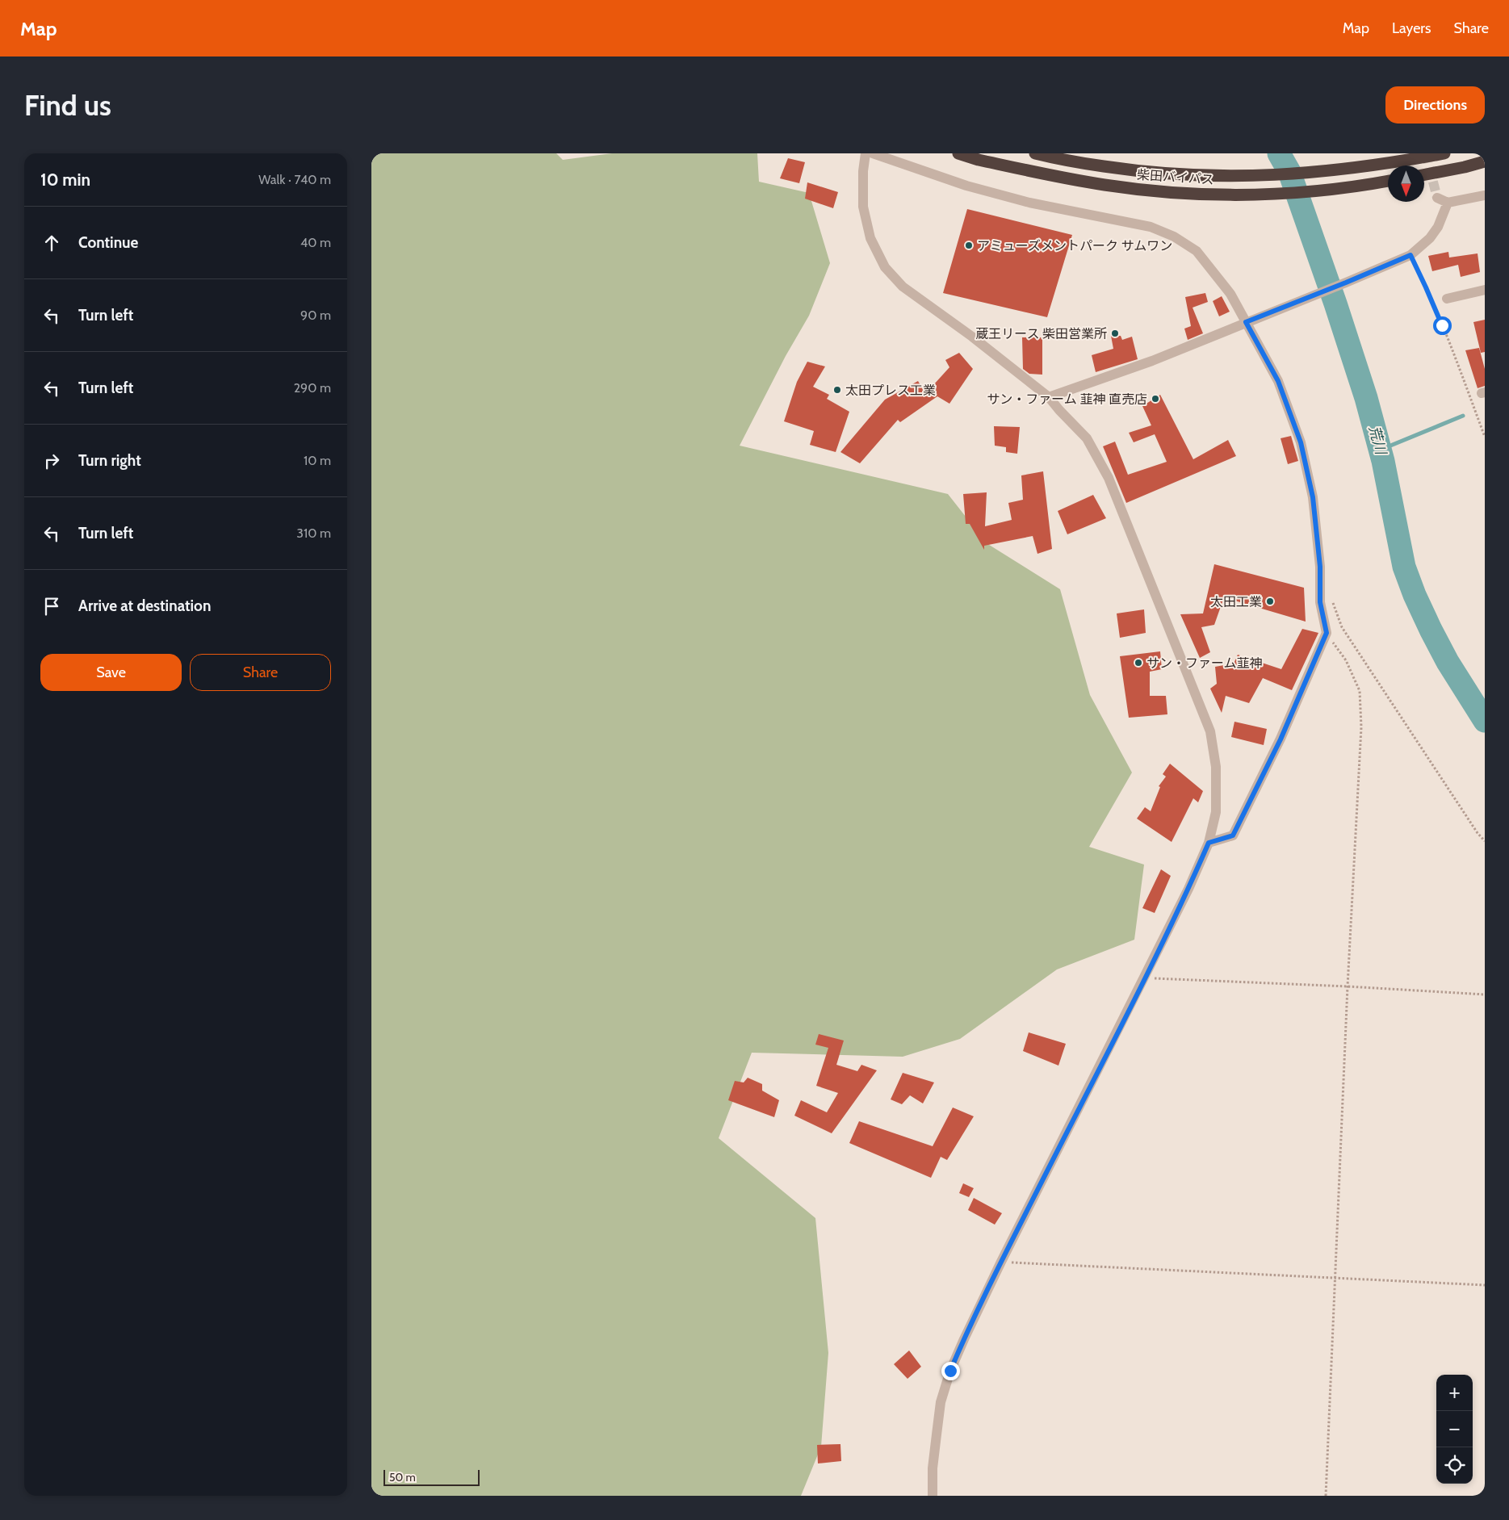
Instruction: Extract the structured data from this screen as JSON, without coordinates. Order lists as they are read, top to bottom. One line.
{"streets":{"highway":["柴田バイパス"]},"water":["荒川"],"places":["アミューズメントパーク サムワン","蔵王リース 柴田営業所","太田プレス工業","サン・ファーム 韮神 直売店","太田工業","サン・ファーム韮神"],"scale_bar":"50 m","north":"bottom","page":{"header":"Map","nav":["Map","Layers","Share"],"buttons":["Directions",["Save","Share"]],"title":"Find us","heading":["10 min","Walk · 740 m"],"list":[["Continue","40 m"],["Turn left","90 m"],["Turn left","290 m"],["Turn right","10 m"],["Turn left","310 m"],"Arrive at destination"],"map_buttons":["+","−"],"scale":"50 m"}}
